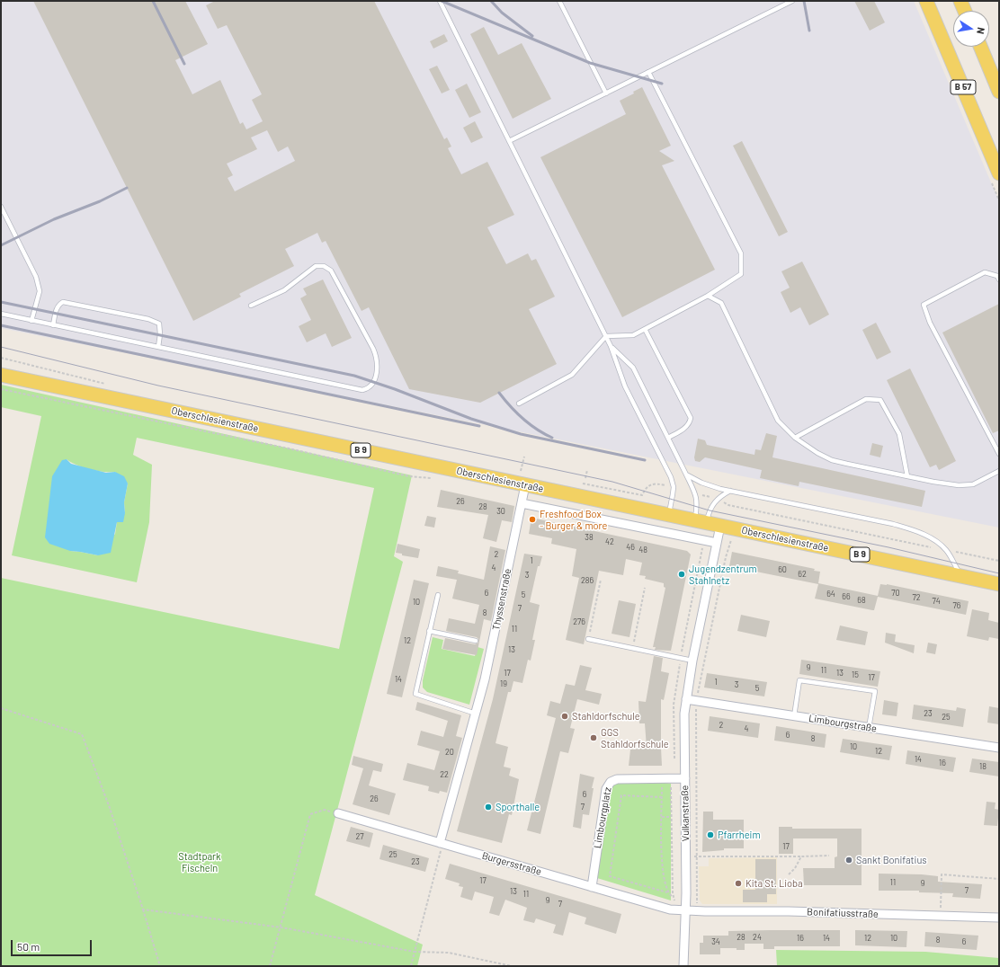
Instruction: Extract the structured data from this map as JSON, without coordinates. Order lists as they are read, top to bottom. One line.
{"streets":{"main road":["B 57","Oberschlesienstraße","B 9"],"street":["Thyssenstraße","Limbourgstraße","Vulkanstraße","Limbourgplatz","Burgersstraße","Bonifatiusstraße"]},"crossings":[["Oberschlesienstraße","Thyssenstraße"],["Oberschlesienstraße","Vulkanstraße"],["Thyssenstraße","Burgersstraße"],["Limbourgstraße","Vulkanstraße"],["Vulkanstraße","Limbourgplatz"],["Vulkanstraße","Burgersstraße"],["Vulkanstraße","Bonifatiusstraße"],["Limbourgplatz","Burgersstraße"],["Burgersstraße","Bonifatiusstraße"]],"parks":["Stadtpark Fischeln"],"places":["Freshfood Box - Burger & more","Jugendzentrum Stahlnetz","Stahldorfschule","GGS Stahldorfschule","Sporthalle","Pfarrheim","Sankt Bonifatius","Kita St. Lioba"],"house_numbers":["26","28","30","38","42","46","48","2","1","4","60","62","3","286","6","70","64","5","66","72","68","74","10","76","7","8","276","11","12","13","9","11","17","13","15","17","14","1","19","3","5","23","25","2","4","6","8","10","12","20","14","16","18","22","6","26","7","27","17","25","23","17","11","9","7","13","11","9","7","28","24","16","14","12","10","8","34","6"],"scale_bar":"50 m","north":"right"}
